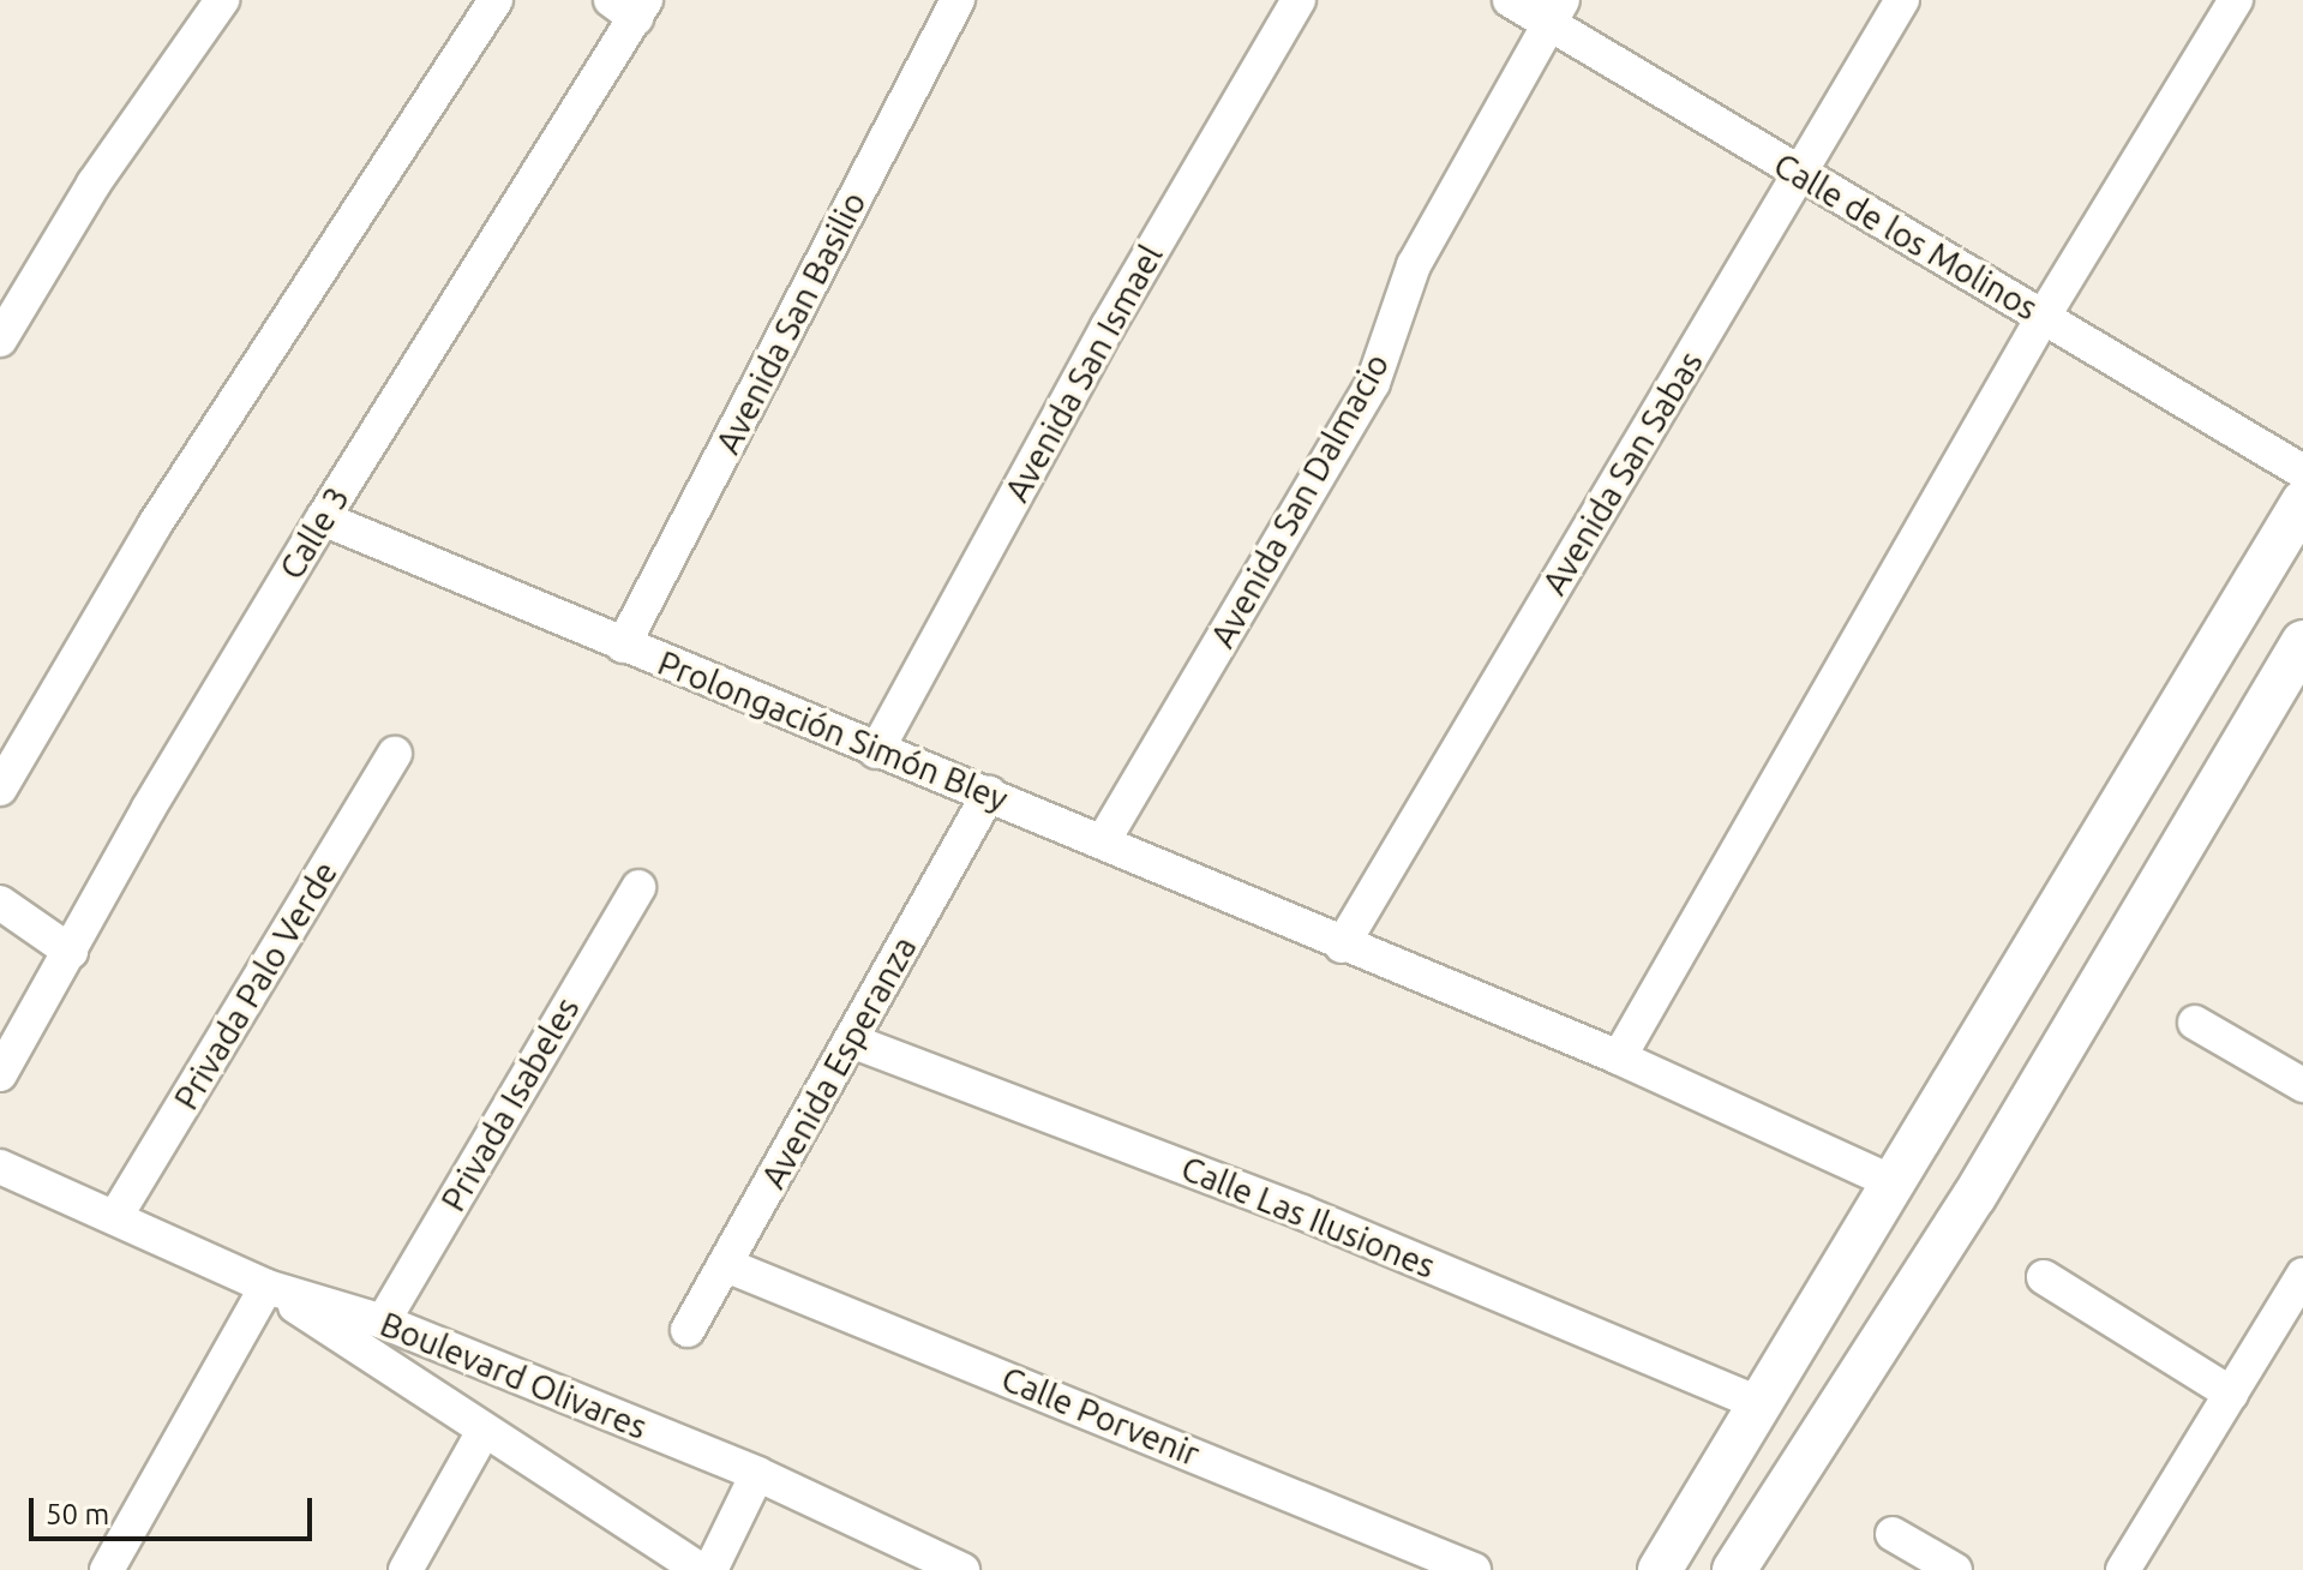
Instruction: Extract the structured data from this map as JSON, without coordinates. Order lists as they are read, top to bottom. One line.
{"streets":{"street":["Calle de los Molinos","Avenida San Basilio","Avenida San Ismael","Avenida San Sabas","Avenida San Dalmacio","Calle 3","Prolongación Simón Bley","Privada Palo Verde","Avenida Esperanza","Privada Isabeles","Calle Las Ilusiones","Boulevard Olivares","Calle Porvenir"]},"crossings":[["Calle de los Molinos","Avenida San Sabas"],["Calle de los Molinos","Avenida San Dalmacio"],["Avenida San Basilio","Prolongación Simón Bley"],["Avenida San Ismael","Prolongación Simón Bley"],["Avenida San Sabas","Prolongación Simón Bley"],["Avenida San Dalmacio","Prolongación Simón Bley"],["Calle 3","Prolongación Simón Bley"],["Prolongación Simón Bley","Avenida Esperanza"],["Privada Palo Verde","Boulevard Olivares"],["Avenida Esperanza","Calle Las Ilusiones"],["Avenida Esperanza","Calle Porvenir"],["Privada Isabeles","Boulevard Olivares"]],"scale_bar":"50 m"}
